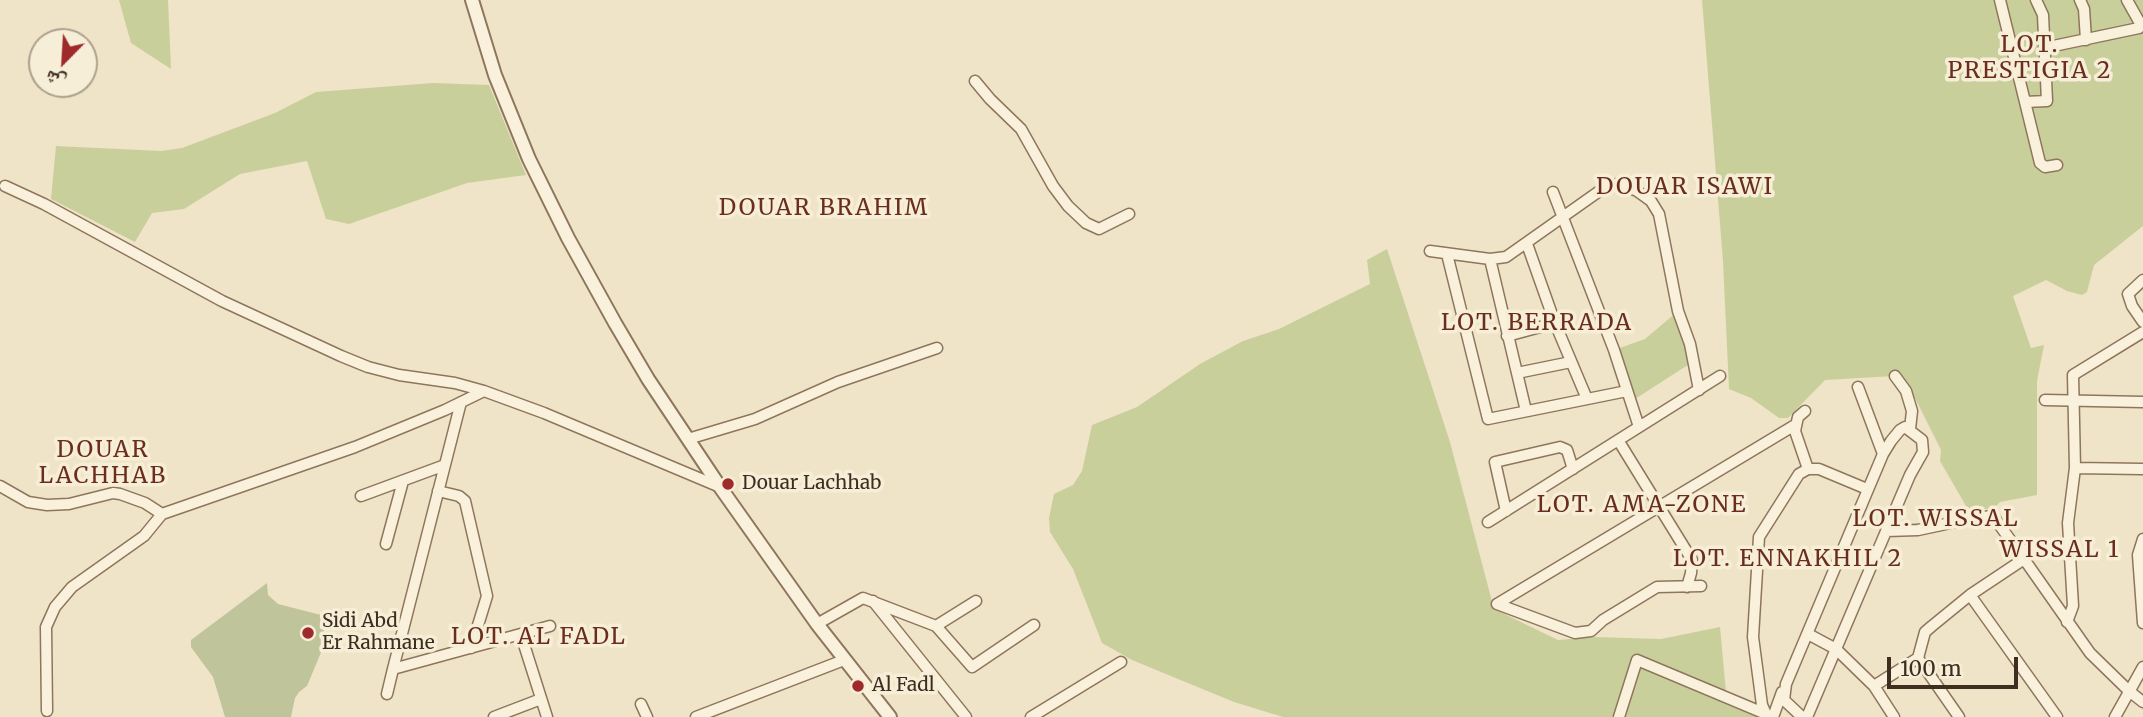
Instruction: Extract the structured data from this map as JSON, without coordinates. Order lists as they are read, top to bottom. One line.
{"districts":["LOT. PRESTIGIA 2","DOUAR ISAWI","DOUAR BRAHIM","LOT. BERRADA","DOUAR LACHHAB","LOT. AMA-ZONE","LOT. WISSAL","WISSAL 1","LOT. ENNAKHIL 2","LOT. AL FADL"],"places":["Douar Lachhab","Sidi Abd Er Rahmane","Al Fadl"],"scale_bar":"100 m","north":"bottom left"}
